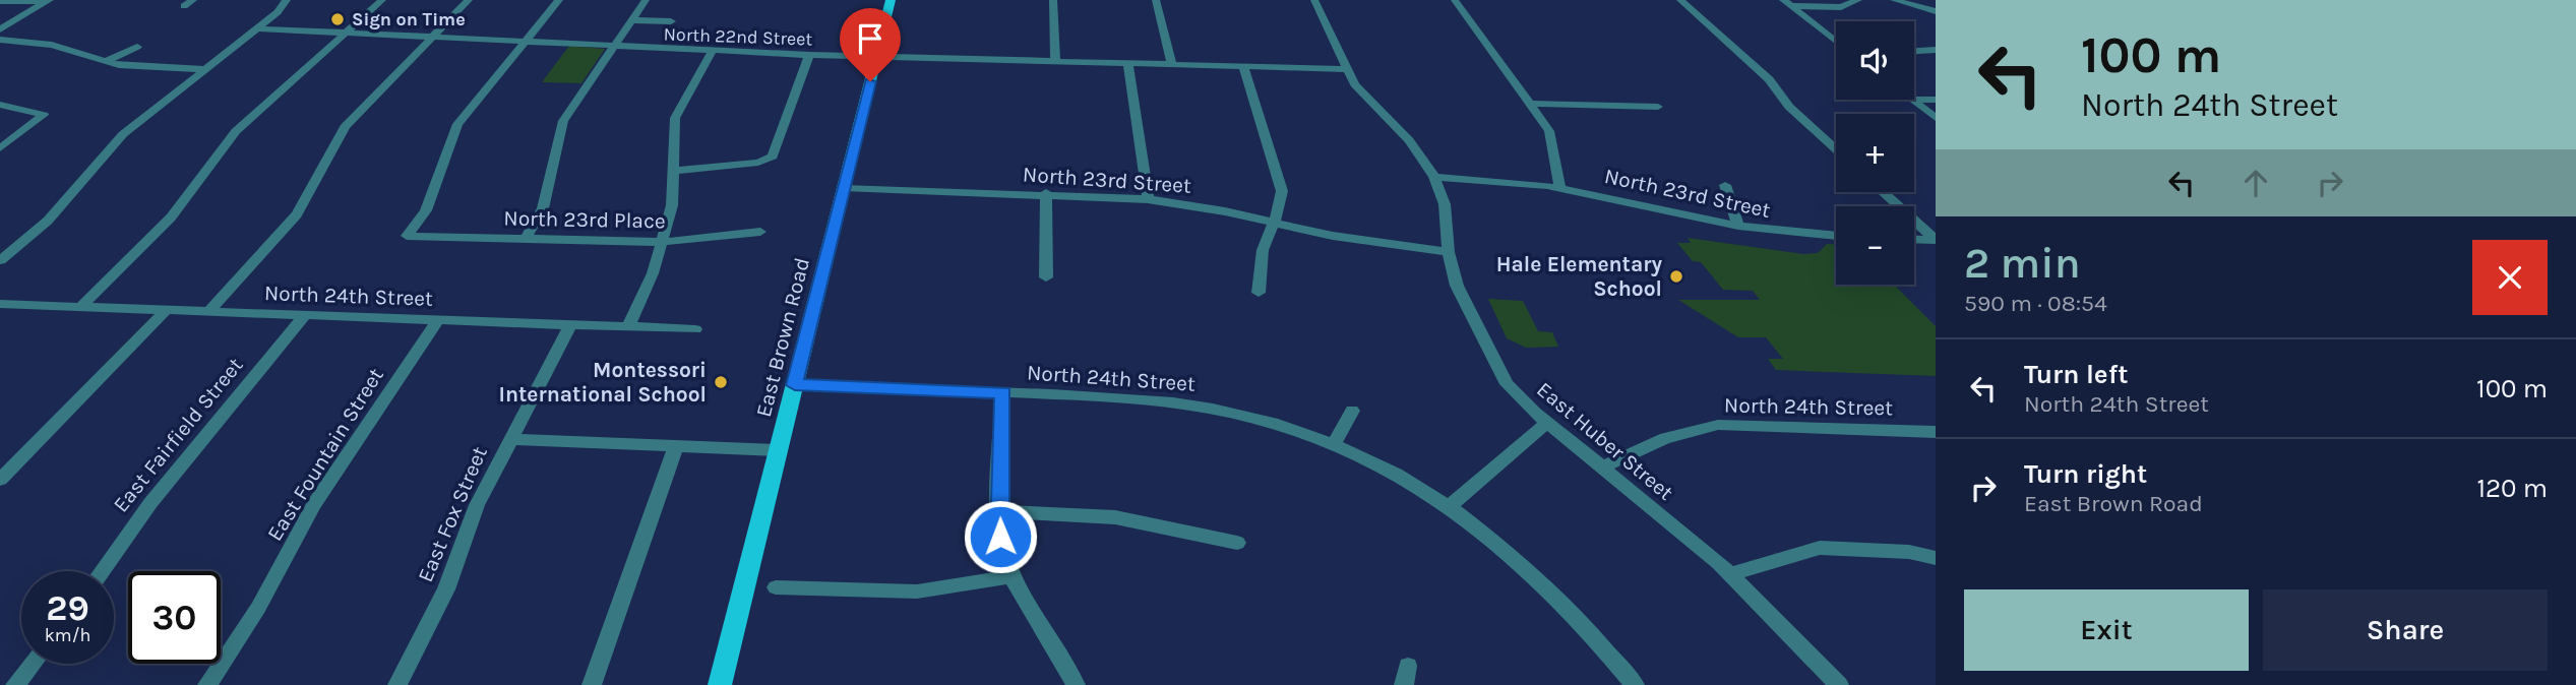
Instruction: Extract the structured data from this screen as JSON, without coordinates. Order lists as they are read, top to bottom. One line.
{"streets":{"main road":["East Brown Road"],"street":["North 22nd Street","North 23rd Street","North 23rd Place","North 24th Street","East Fairfield Street","East Huber Street","East Fountain Street","East Fox Street"]},"crossings":[["North 22nd Street","North 23rd Place"],["North 22nd Street","East Brown Road"],["North 22nd Street","East Huber Street"],["North 23rd Street","East Brown Road"],["North 23rd Street","East Huber Street"],["North 24th Street","East Brown Road"],["North 24th Street","East Fairfield Street"],["North 24th Street","East Huber Street"],["North 24th Street","East Fountain Street"],["North 24th Street","East Fox Street"]],"places":["Sign on Time","Hale Elementary School","Montessori International School"],"page":{"turn":["100 m","North 24th Street"],"map_buttons":["+","−"],"heading":["2 min","590 m · 08:54"],"list":[{"name":"Turn left","note":"North 24th Street","value":"100 m"},{"name":"Turn right","note":"East Brown Road","value":"120 m"}],"speed":"29 km/h","limit":"30","buttons":["Exit","Share"]}}
